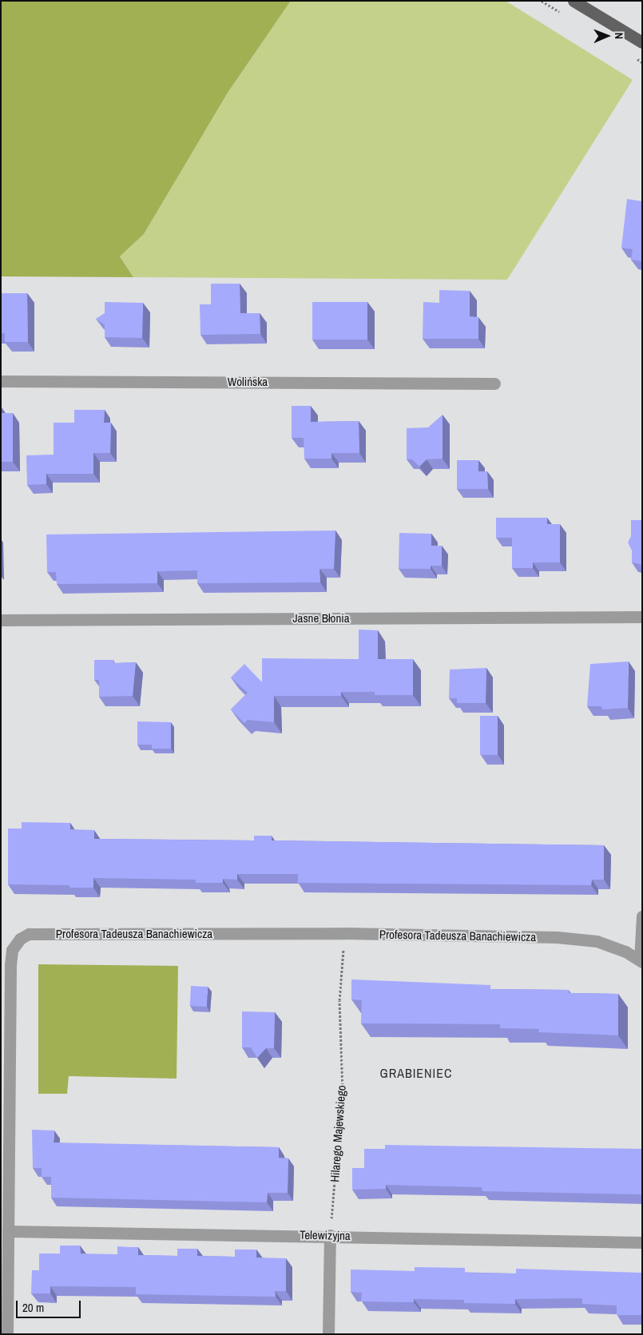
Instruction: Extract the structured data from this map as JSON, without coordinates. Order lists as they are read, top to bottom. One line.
{"streets":{"street":["Wolińska","Jasne Błonia","Profesora Tadeusza Banachiewicza","Telewizyjna"],"path":["Hilarego Majewskiego"]},"crossings":[["Profesora Tadeusza Banachiewicza","Hilarego Majewskiego"],["Profesora Tadeusza Banachiewicza","Telewizyjna"],["Hilarego Majewskiego","Telewizyjna"]],"districts":["GRABIENIEC"],"scale_bar":"20 m","north":"right"}
